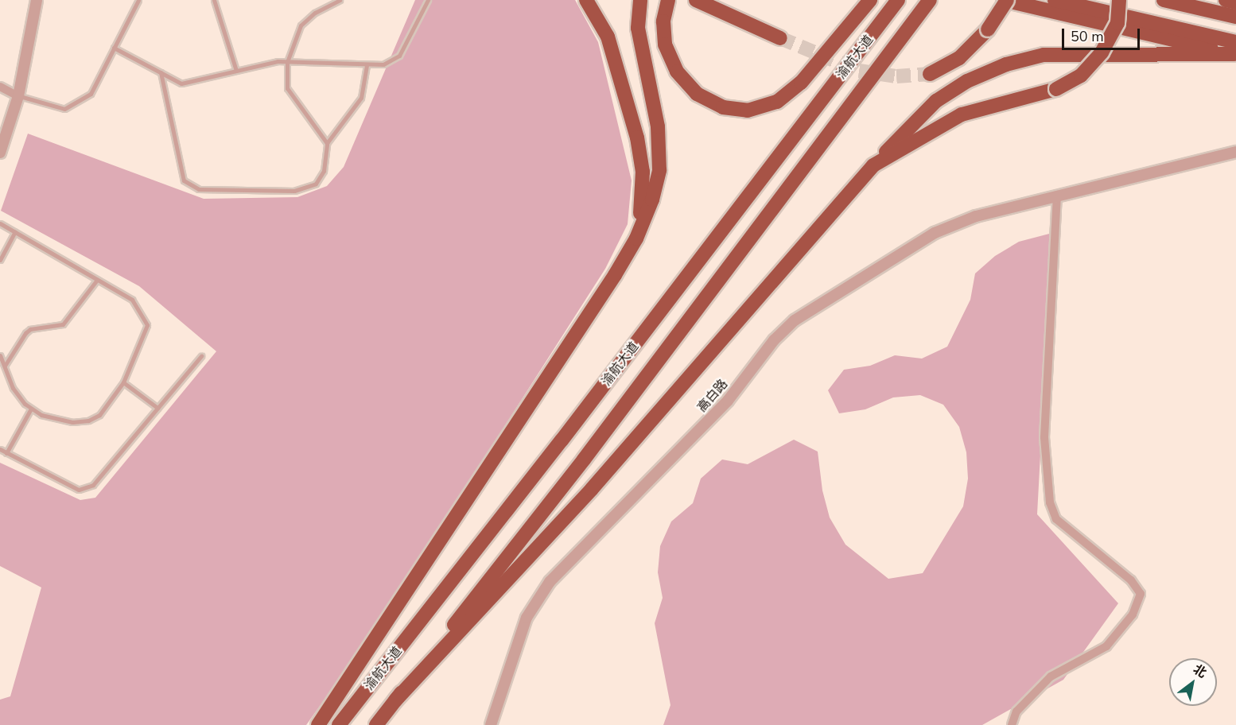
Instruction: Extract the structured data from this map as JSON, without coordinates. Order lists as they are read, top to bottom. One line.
{"streets":{"highway":["渝航大道"],"street":["高白路"]},"scale_bar":"50 m","north":"top right"}
